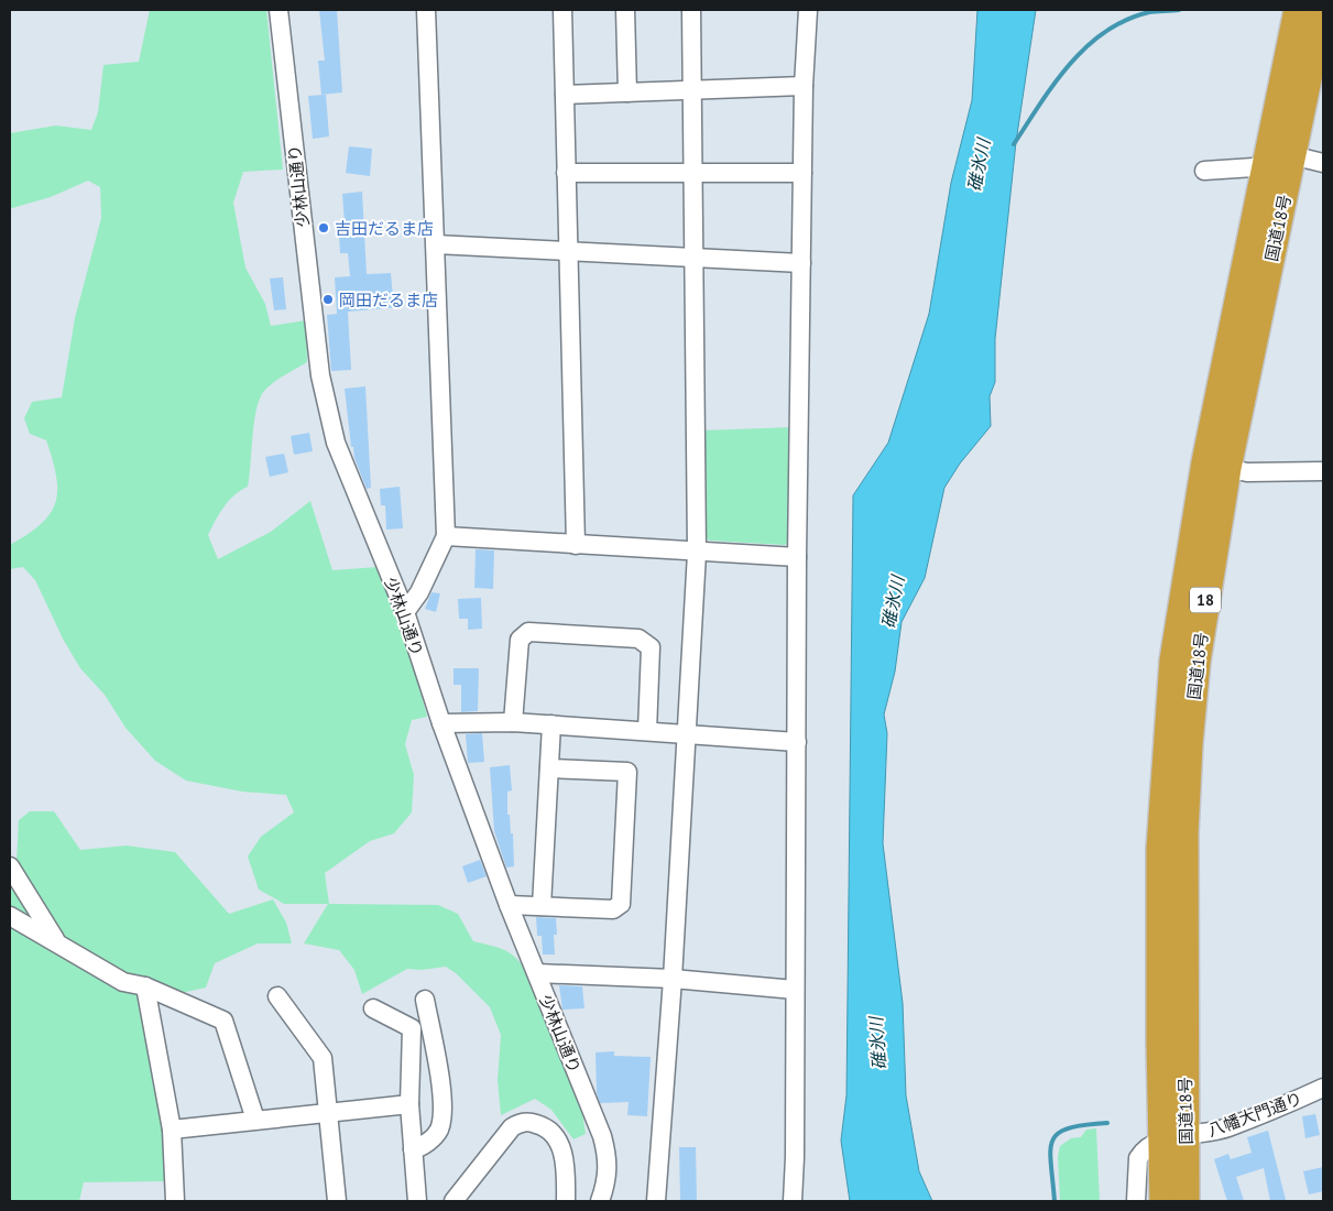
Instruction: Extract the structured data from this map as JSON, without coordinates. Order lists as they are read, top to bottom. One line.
{"streets":{"highway":["国道18号","18"],"street":["少林山通り","八幡大門通り"]},"crossings":[["国道18号","八幡大門通り"]],"water":["碓氷川"],"places":["吉田だるま店","岡田だるま店"]}
